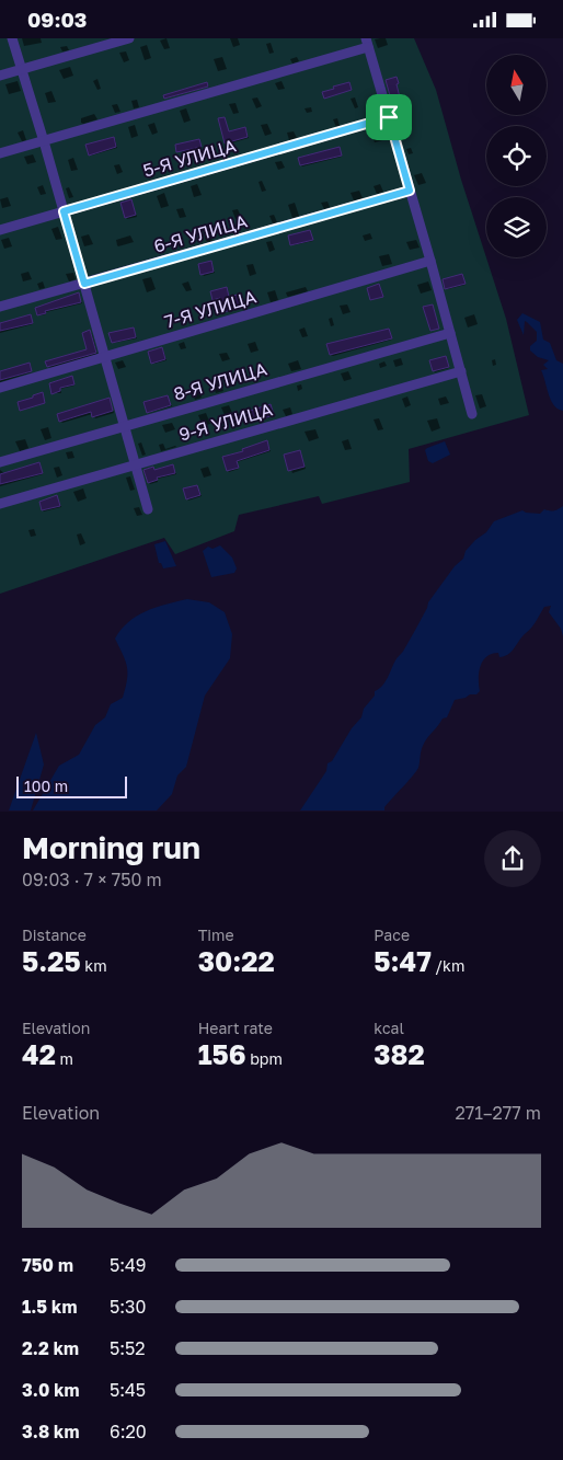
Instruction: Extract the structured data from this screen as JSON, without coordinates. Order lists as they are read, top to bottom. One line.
{"streets":{"street":["5-Я УЛИЦА","6-Я УЛИЦА","7-Я УЛИЦА","8-Я УЛИЦА","9-Я УЛИЦА"]},"scale_bar":"100 m","north":"top","page":{"status":"09:03","scale":"100 m","heading":["Morning run","09:03 · 7 × 750 m"],"stats":[["Distance","5.25 km"],["Time","30:22"],["Pace","5:47 /km"],["Elevation","42 m"],["Heart rate","156 bpm"],["kcal","382"]],"chart":["Elevation","271–277 m"],"list":[{"name":"750 m","note":"5:49"},{"name":"1.5 km","note":"5:30"},{"name":"2.2 km","note":"5:52"},{"name":"3.0 km","note":"5:45"},{"name":"3.8 km","note":"6:20"}]}}
